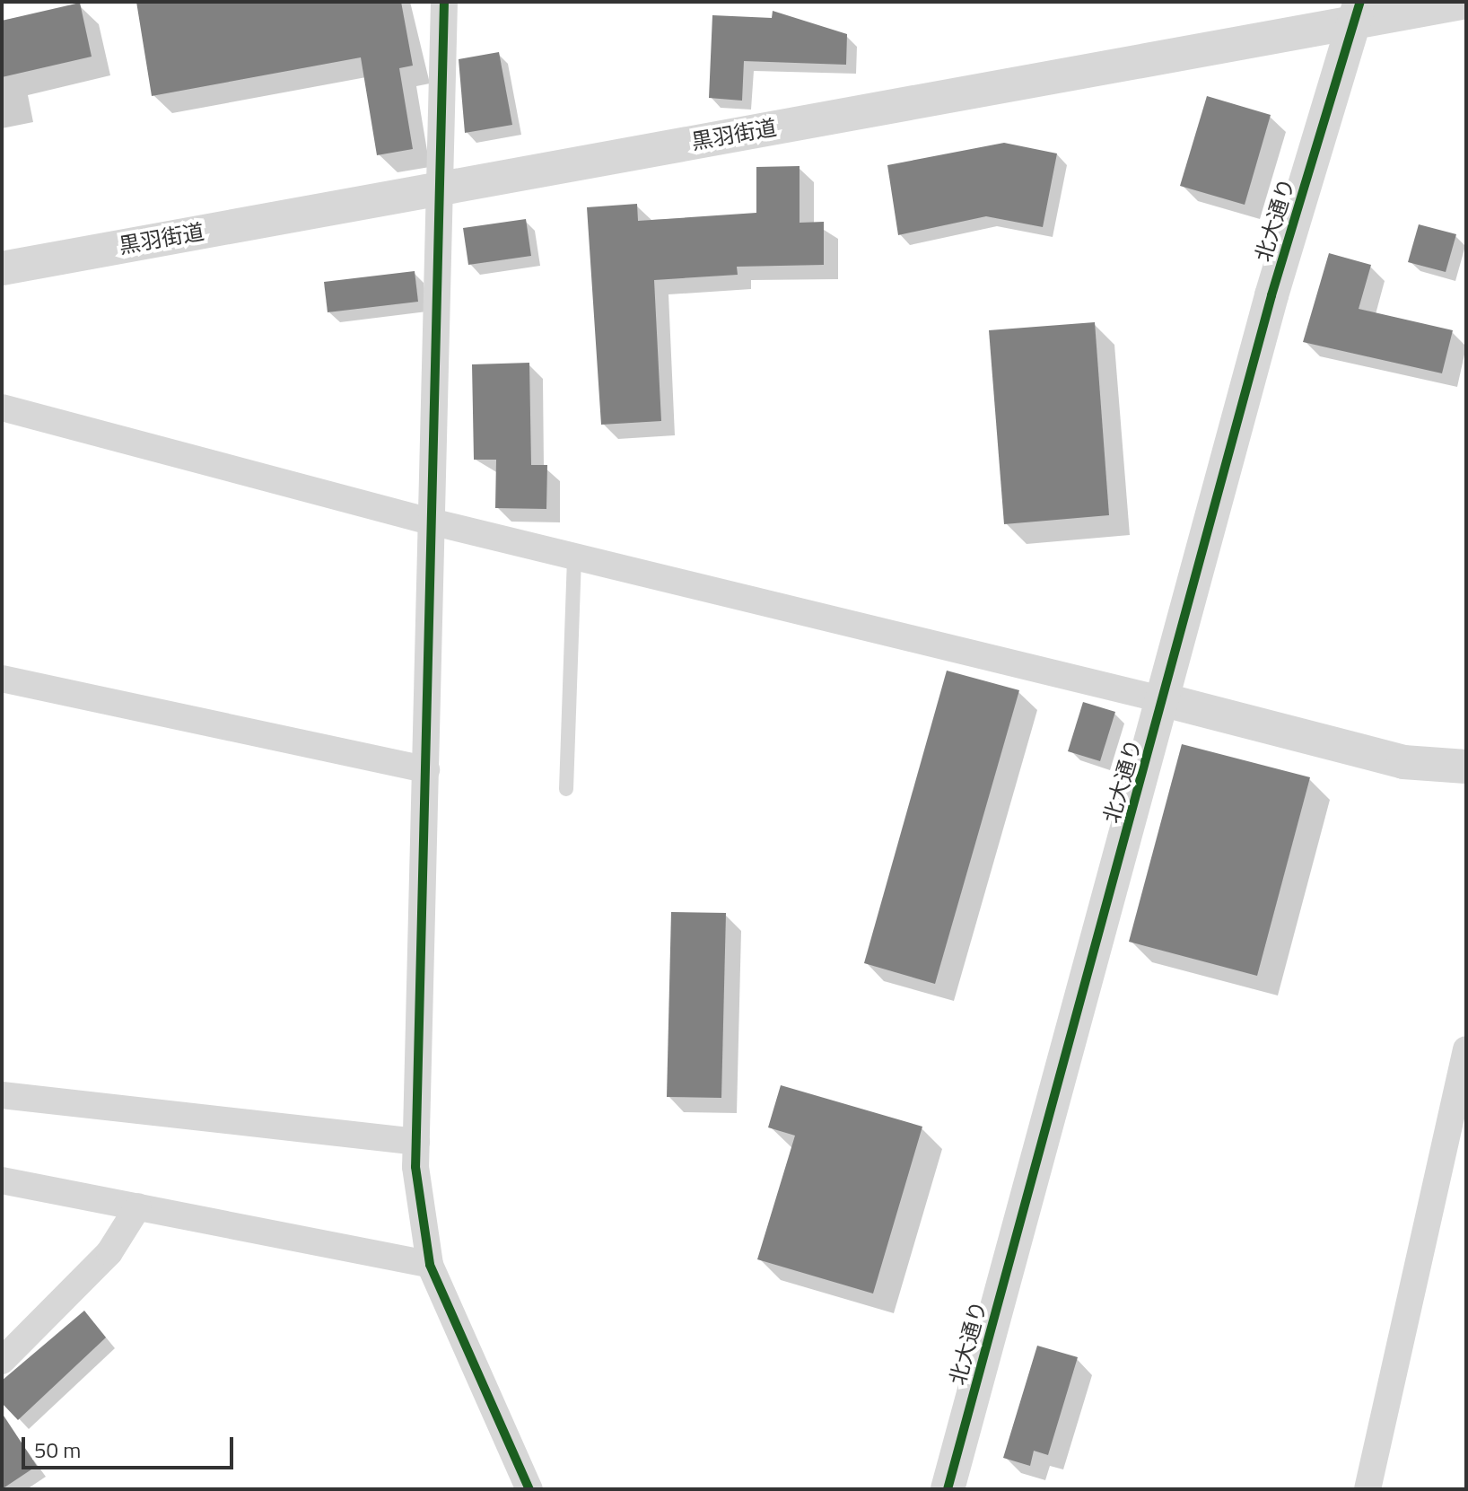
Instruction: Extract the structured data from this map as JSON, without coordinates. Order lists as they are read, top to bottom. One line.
{"streets":{"street":["黒羽街道","北大通り"]},"crossings":[["黒羽街道","北大通り"]],"scale_bar":"50 m"}
